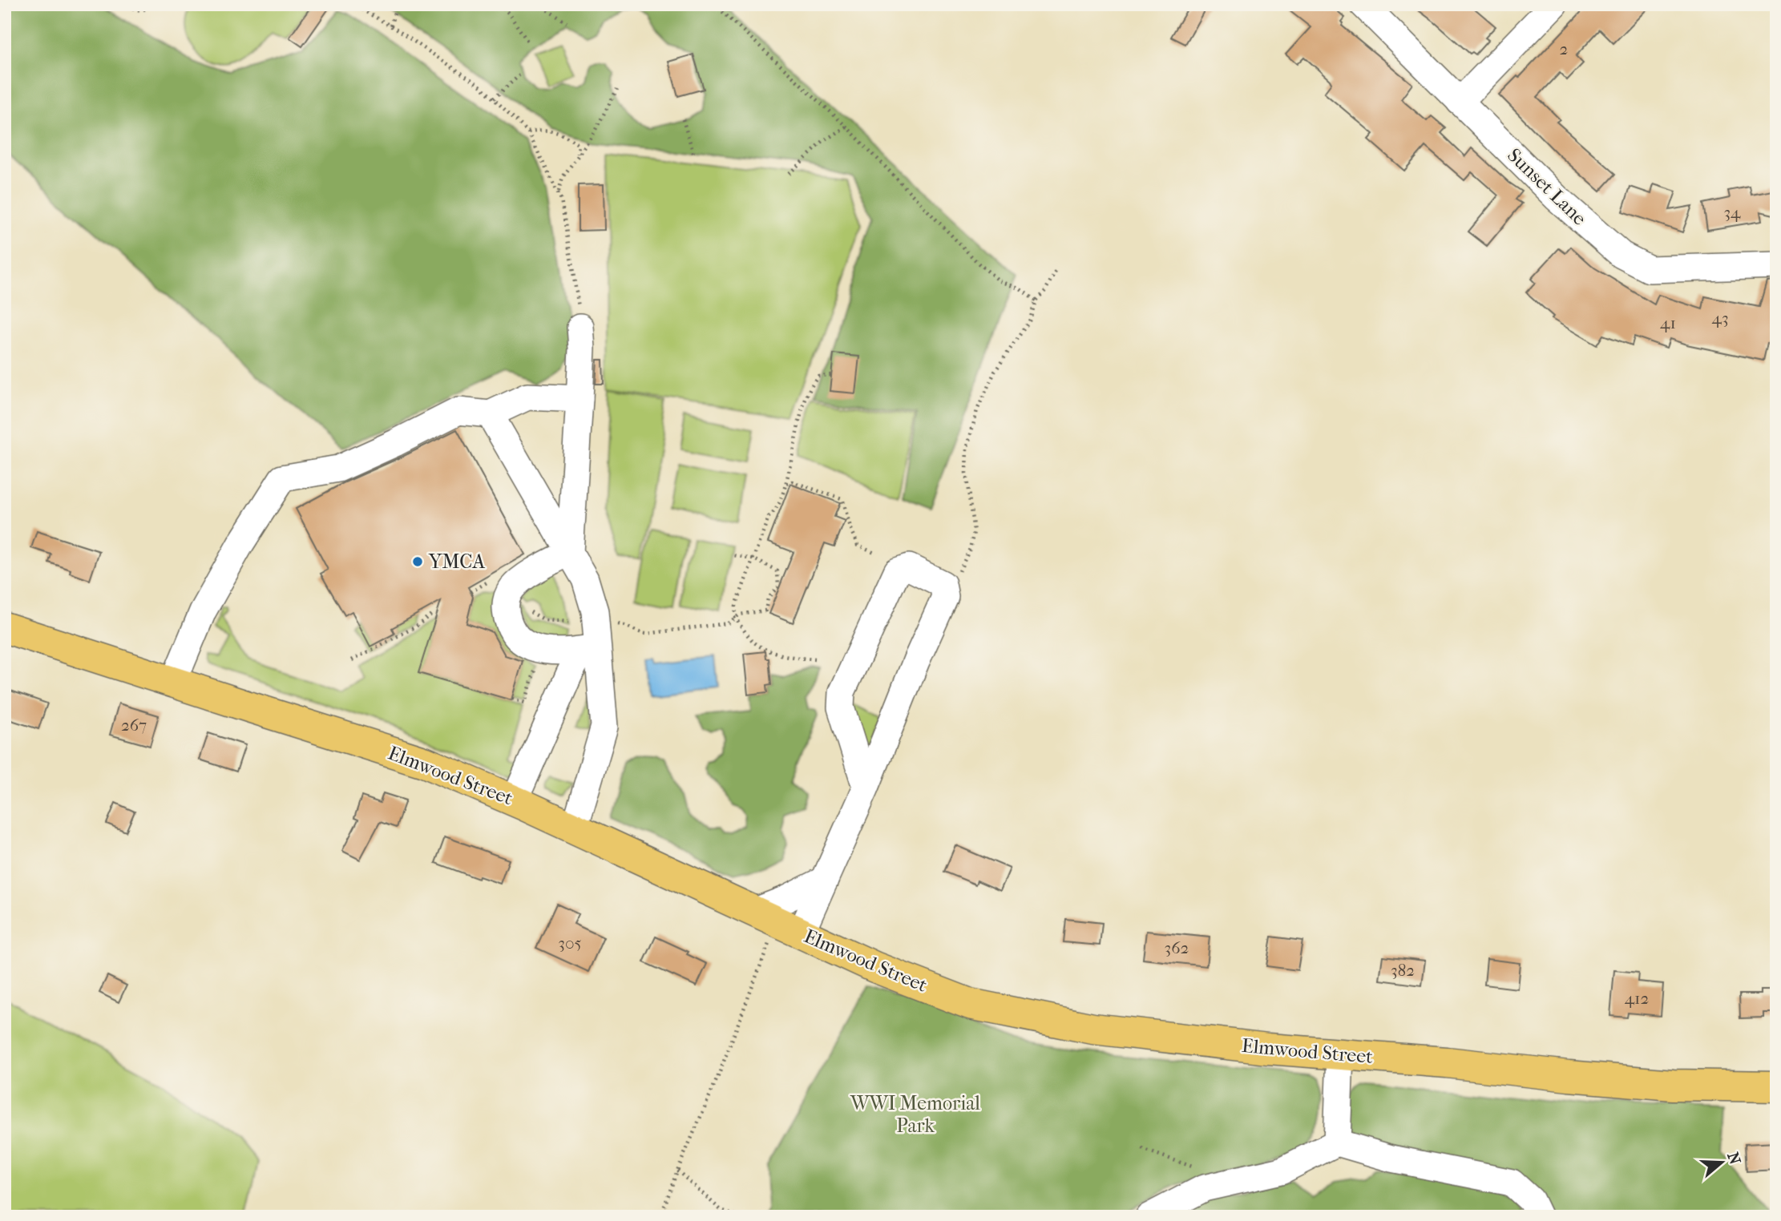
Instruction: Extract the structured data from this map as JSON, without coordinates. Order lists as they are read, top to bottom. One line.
{"streets":{"main road":["Elmwood Street"],"street":["Sunset Lane"]},"parks":["WWI Memorial Park"],"places":["YMCA"],"house_numbers":["2","34","43","41","267","305","362","382","412"],"north":"right"}
